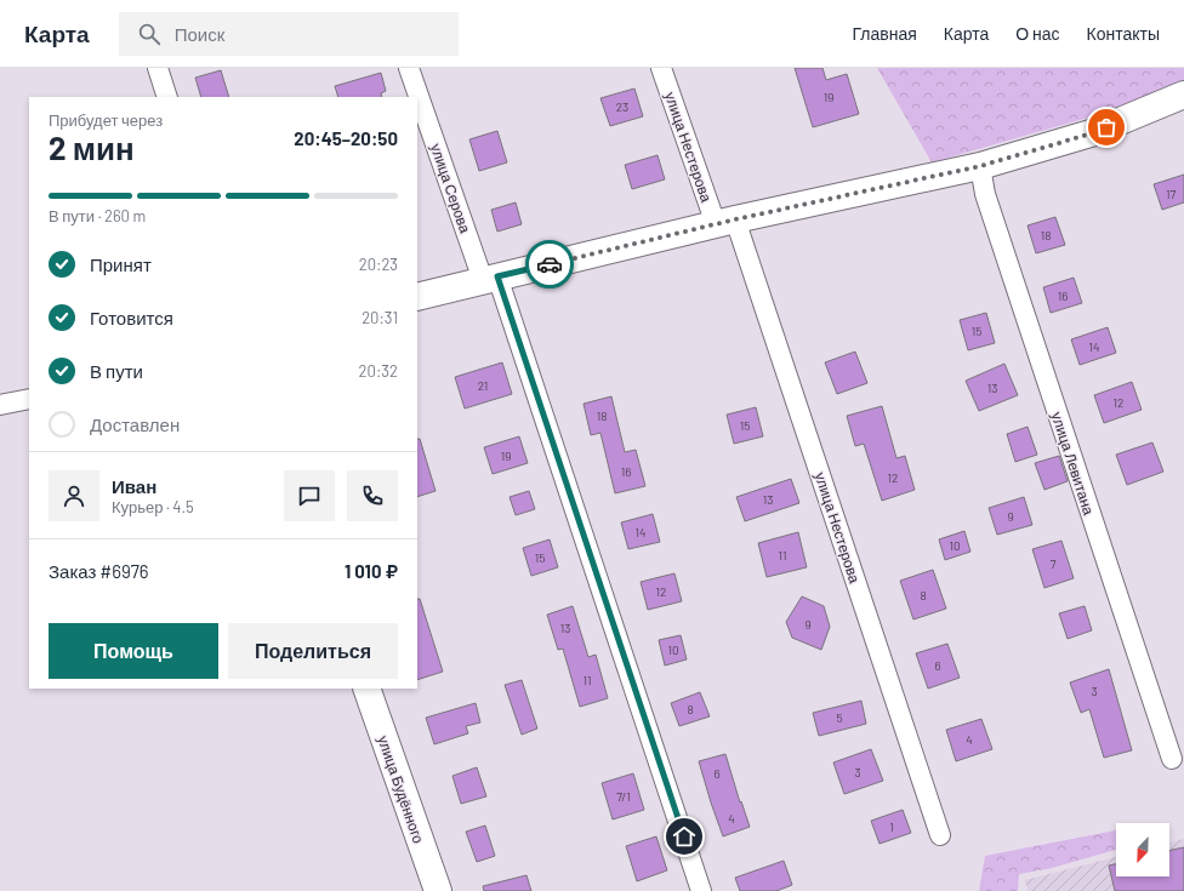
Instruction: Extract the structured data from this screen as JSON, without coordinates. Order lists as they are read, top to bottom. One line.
{"streets":{"main road":["улица Будённого"],"street":["улица Нестерова","улица Серова","улица Левитана"]},"house_numbers":["19","23","17","18","16","15","14","21","13","12","18","15","19","16","12","13","9","14","10","11","15","7","12","8","9","13","10","6","11","3","8","5","4","3","6","7/1","4","1"],"north":"bottom left","page":{"header":"Карта","search":"Поиск","nav":["Главная","Карта","О нас","Контакты"],"heading":["2 мин","Прибудет через","20:45–20:50"],"panel":["Иван","Курьер · 4.5","Заказ #6976","1 010 ₽"],"bar":"В пути · 260 m","list":[["Принят","20:23"],["Готовится","20:31"],["В пути","20:32"],"Доставлен"],"buttons":["Помощь","Поделиться"]}}
